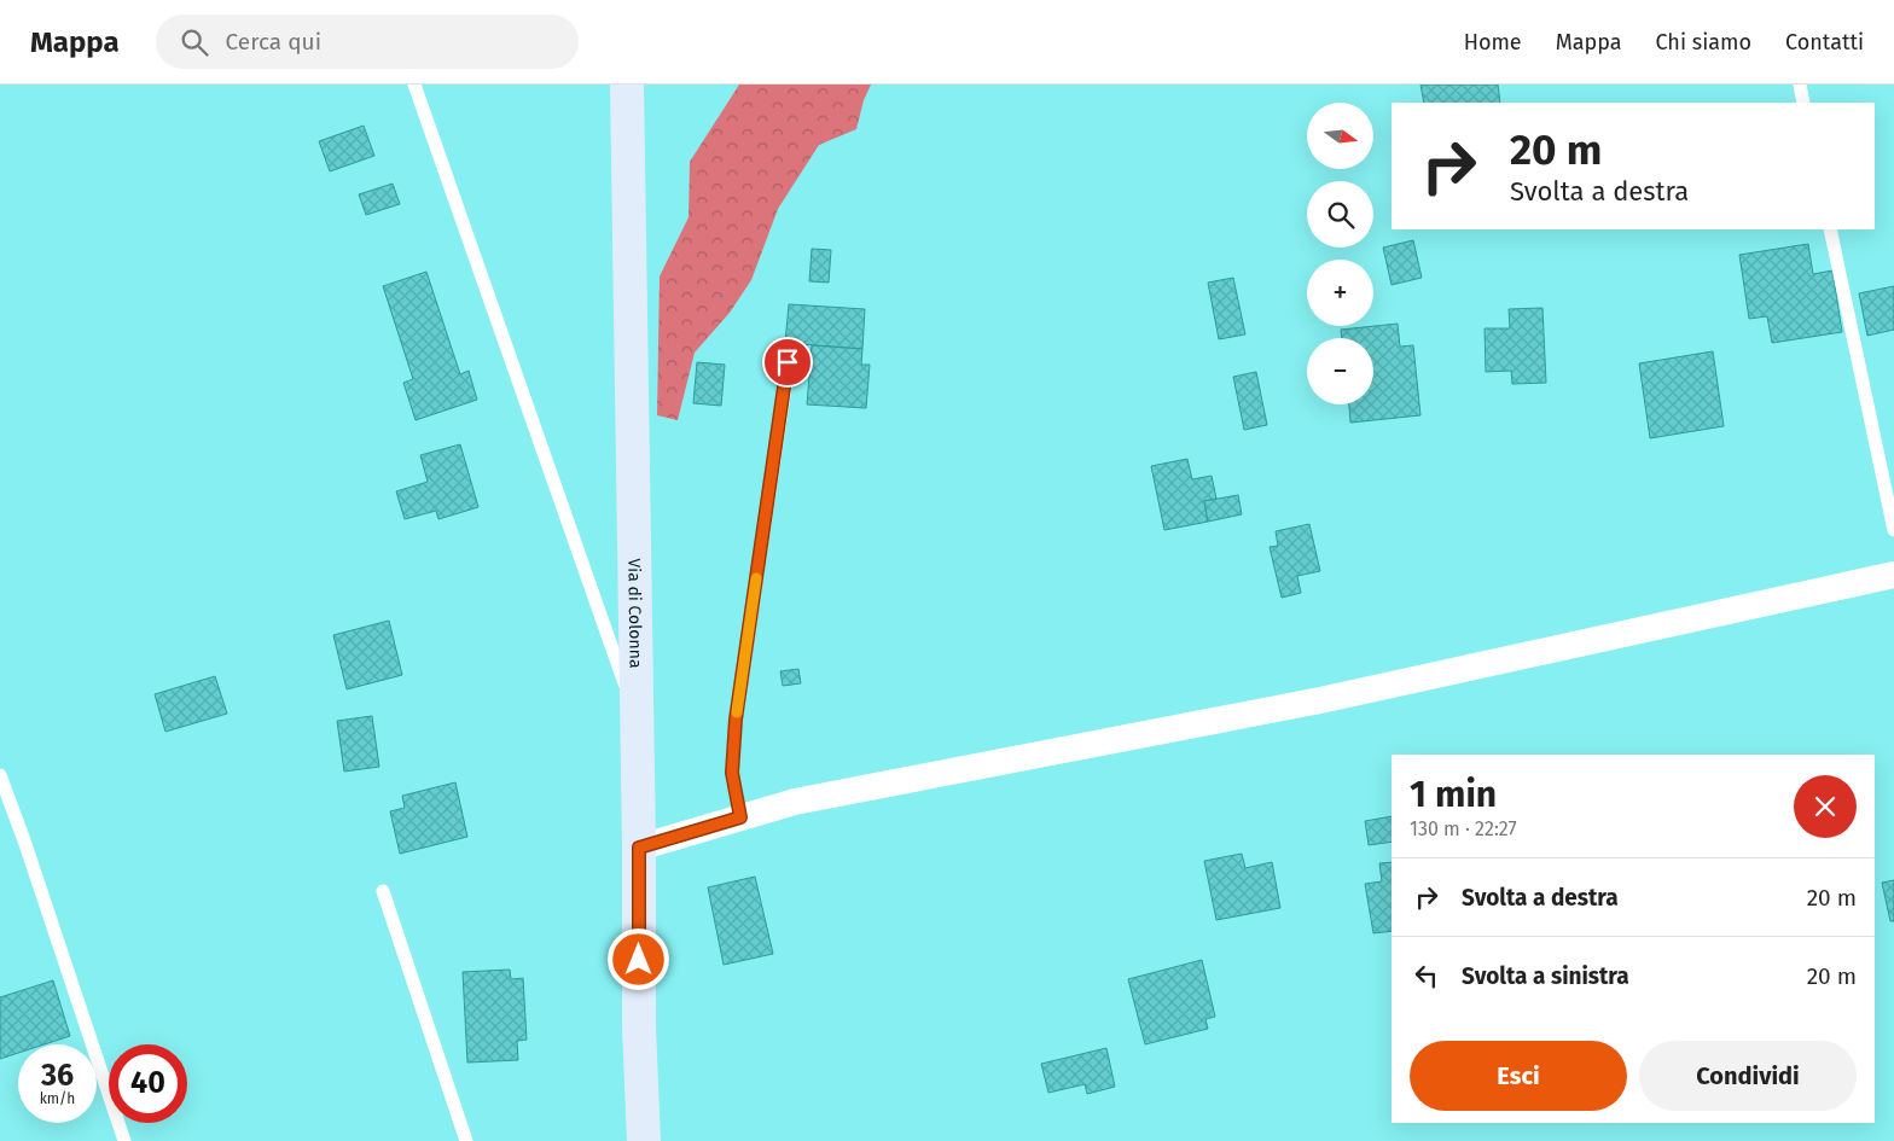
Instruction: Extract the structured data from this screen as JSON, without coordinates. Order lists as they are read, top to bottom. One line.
{"streets":{"street":["Via di Colonna"]},"north":"right","page":{"header":"Mappa","search":"Cerca qui","nav":["Home","Mappa","Chi siamo","Contatti"],"map_buttons":["+","−"],"turn":["20 m","Svolta a destra"],"heading":["1 min","130 m · 22:27"],"list":[{"name":"Svolta a destra","value":"20 m"},{"name":"Svolta a sinistra","value":"20 m"}],"buttons":["Esci","Condividi"],"speed":"36 km/h","limit":"40"}}
